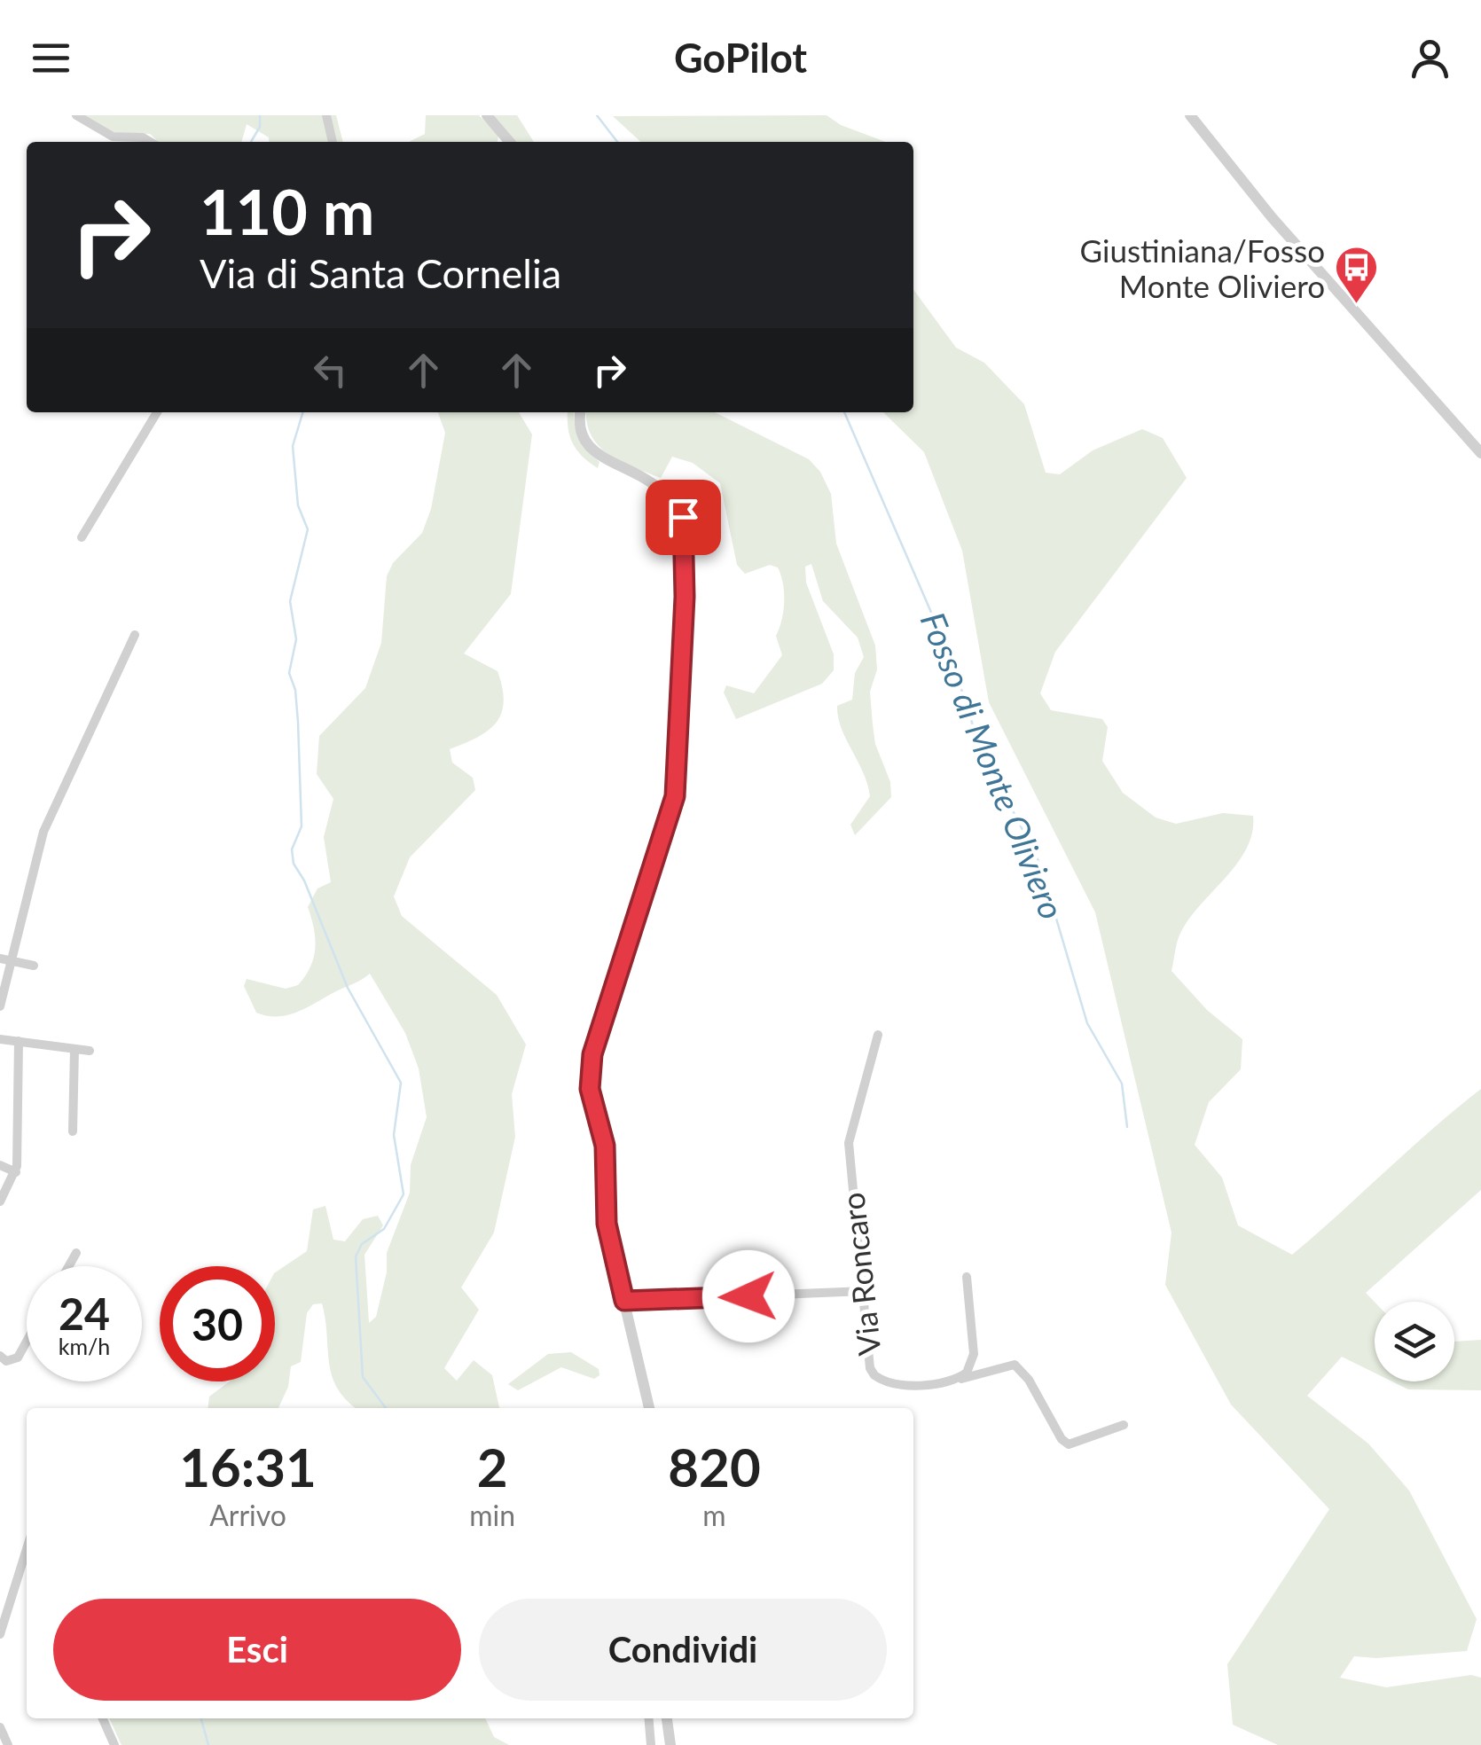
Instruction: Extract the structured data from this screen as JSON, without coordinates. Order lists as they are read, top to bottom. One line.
{"streets":{"street":["Via Roncaro"]},"water":["Fosso di Monte Oliviero"],"places":{"bus stop":["Giustiniana/Fosso Monte Oliviero"]},"page":{"header":"GoPilot","turn":["110 m","Via di Santa Cornelia"],"speed":"24 km/h","limit":"30","eta":["16:31","Arrivo","2","min","820","m"],"buttons":["Esci","Condividi"]}}
